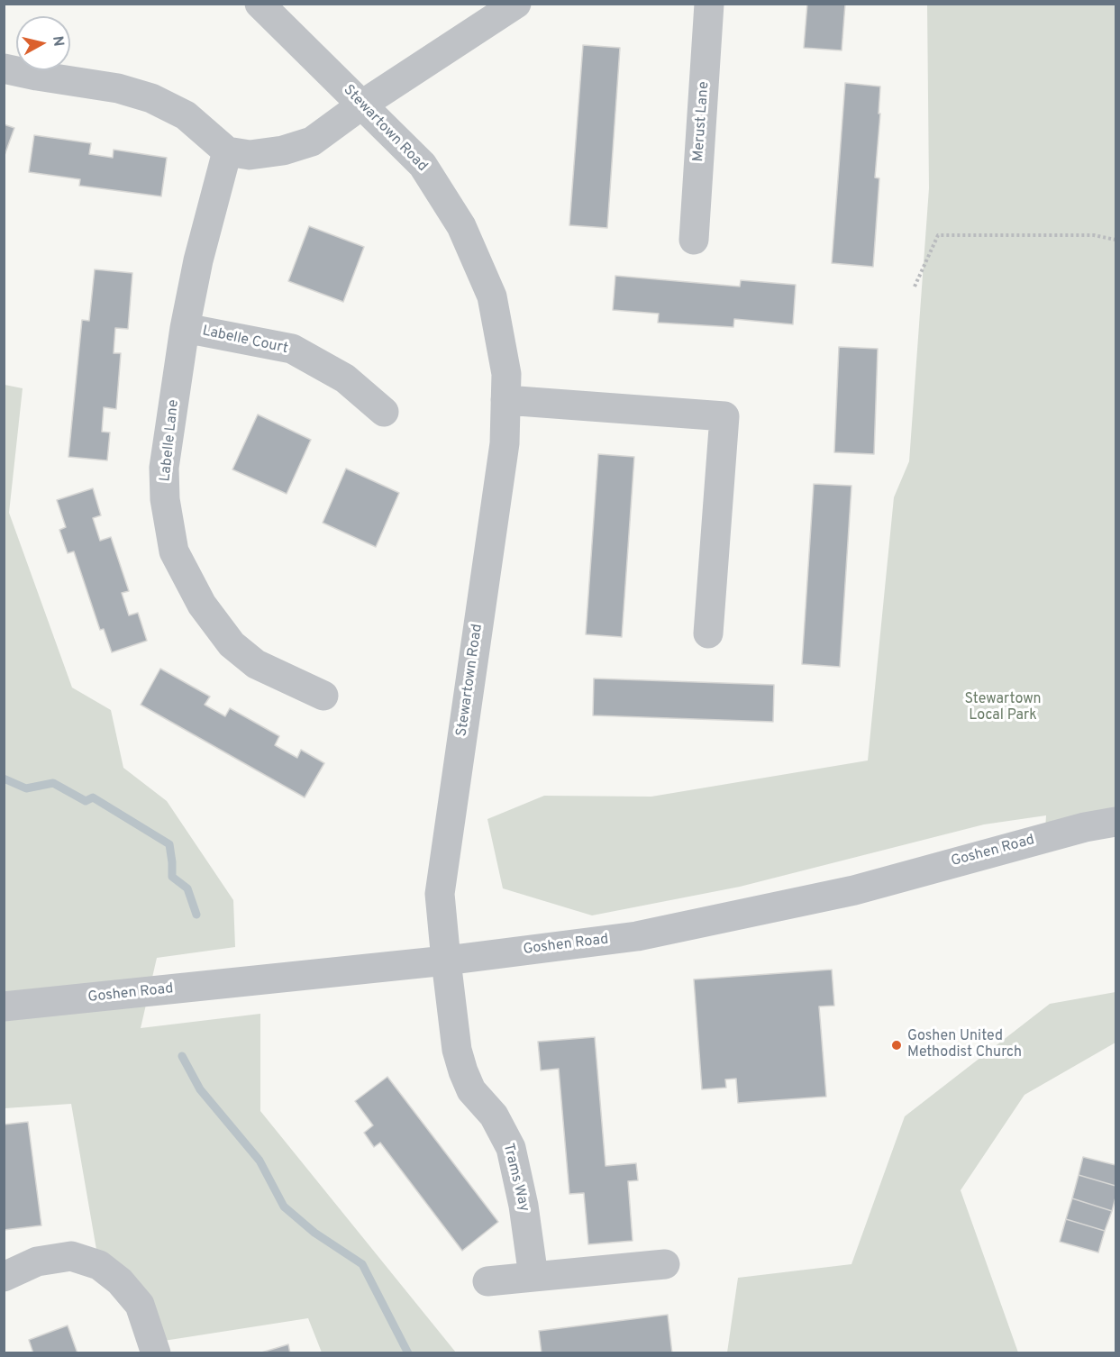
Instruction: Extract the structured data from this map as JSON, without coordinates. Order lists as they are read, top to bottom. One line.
{"streets":{"street":["Merust Lane","Stewartown Road","Labelle Court","Labelle Lane","Goshen Road","Trams Way"]},"crossings":[["Stewartown Road","Goshen Road"],["Stewartown Road","Trams Way"],["Labelle Court","Labelle Lane"],["Goshen Road","Trams Way"]],"parks":["Stewartown Local Park"],"places":["Goshen United Methodist Church"],"north":"right"}
